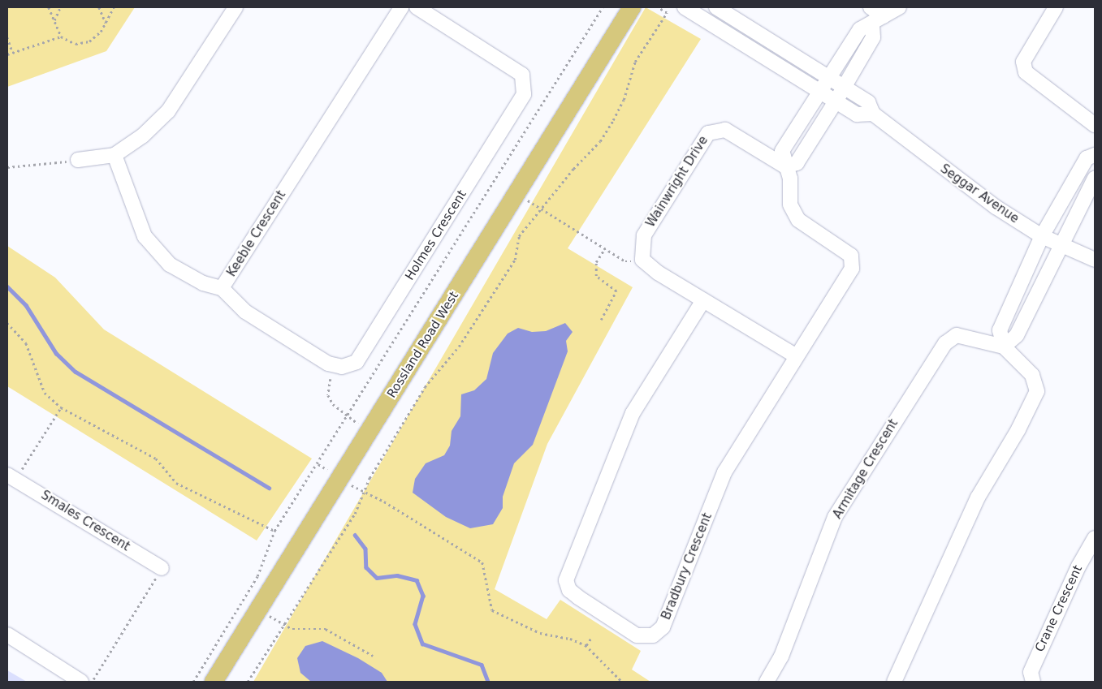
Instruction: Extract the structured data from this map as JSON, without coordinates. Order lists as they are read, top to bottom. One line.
{"streets":{"main road":["Rossland Road West"],"street":["Wainwright Drive","Seggar Avenue","Keeble Crescent","Holmes Crescent","Armitage Crescent","Smales Crescent","Bradbury Crescent","Crane Crescent"]},"crossings":[["Wainwright Drive","Bradbury Crescent"],["Seggar Avenue","Bradbury Crescent"],["Keeble Crescent","Holmes Crescent"]]}
